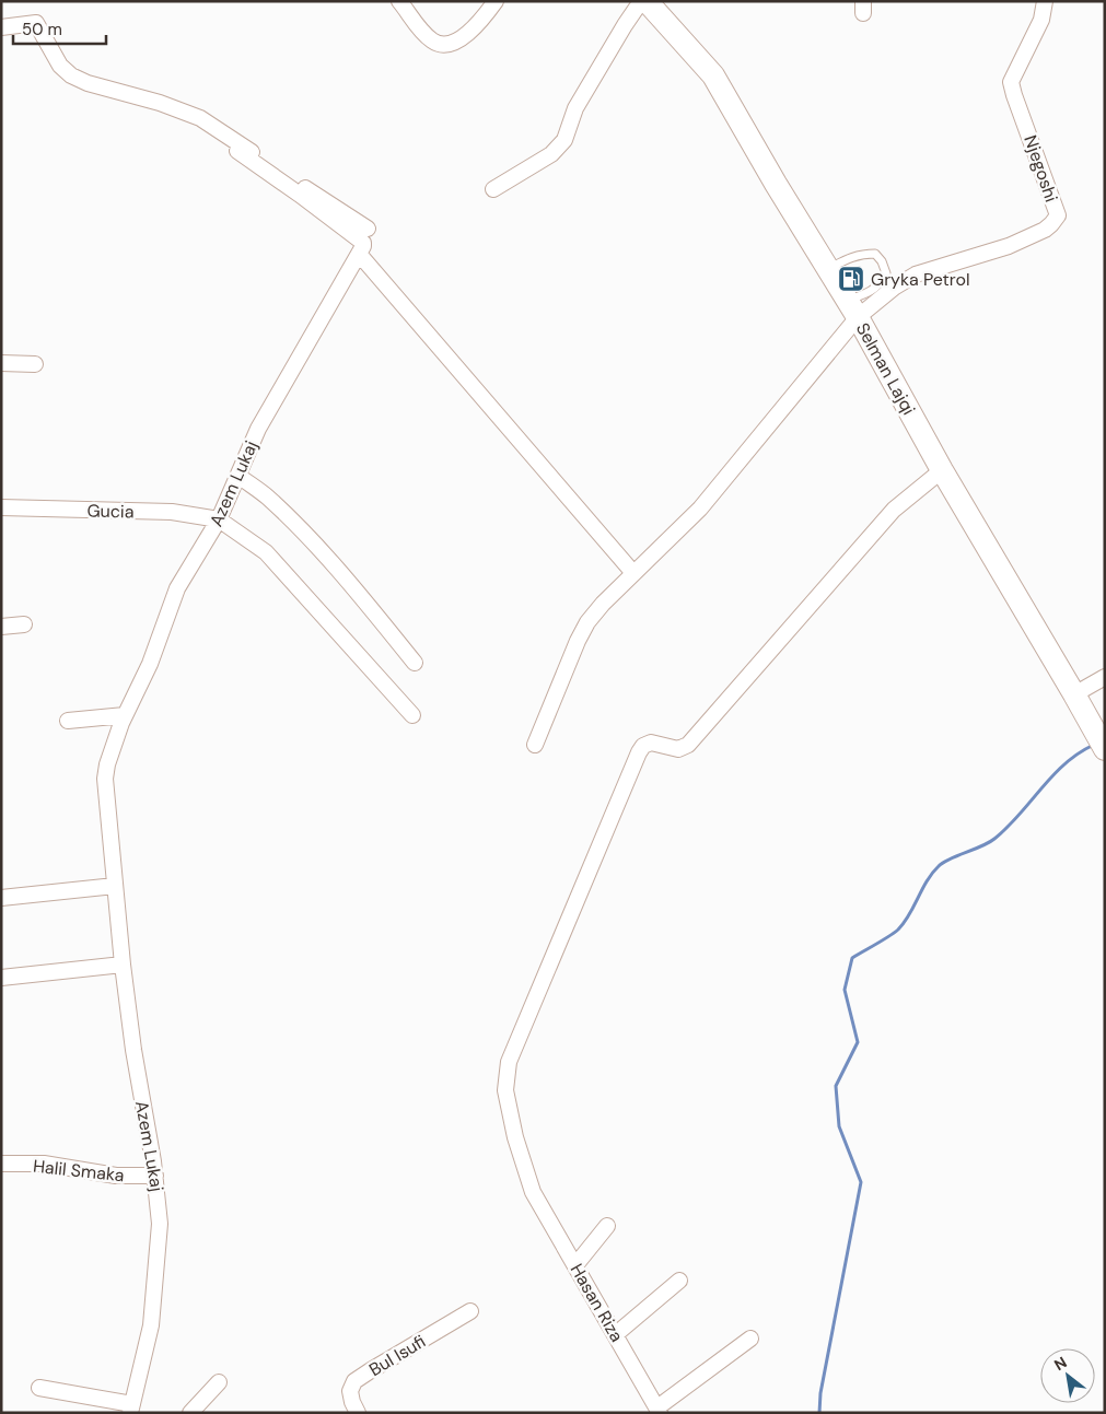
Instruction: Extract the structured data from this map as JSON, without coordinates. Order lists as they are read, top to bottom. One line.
{"streets":{"street":["Njegoshi","Selman Lajqi","Azem Lukaj","Gucia","Halil Smaka","Hasan Riza","Bul Isufi"]},"crossings":[["Njegoshi","Selman Lajqi"],["Selman Lajqi","Hasan Riza"],["Azem Lukaj","Gucia"],["Azem Lukaj","Halil Smaka"]],"places":{"fuel station":["Gryka Petrol"]},"scale_bar":"50 m","north":"top left"}
